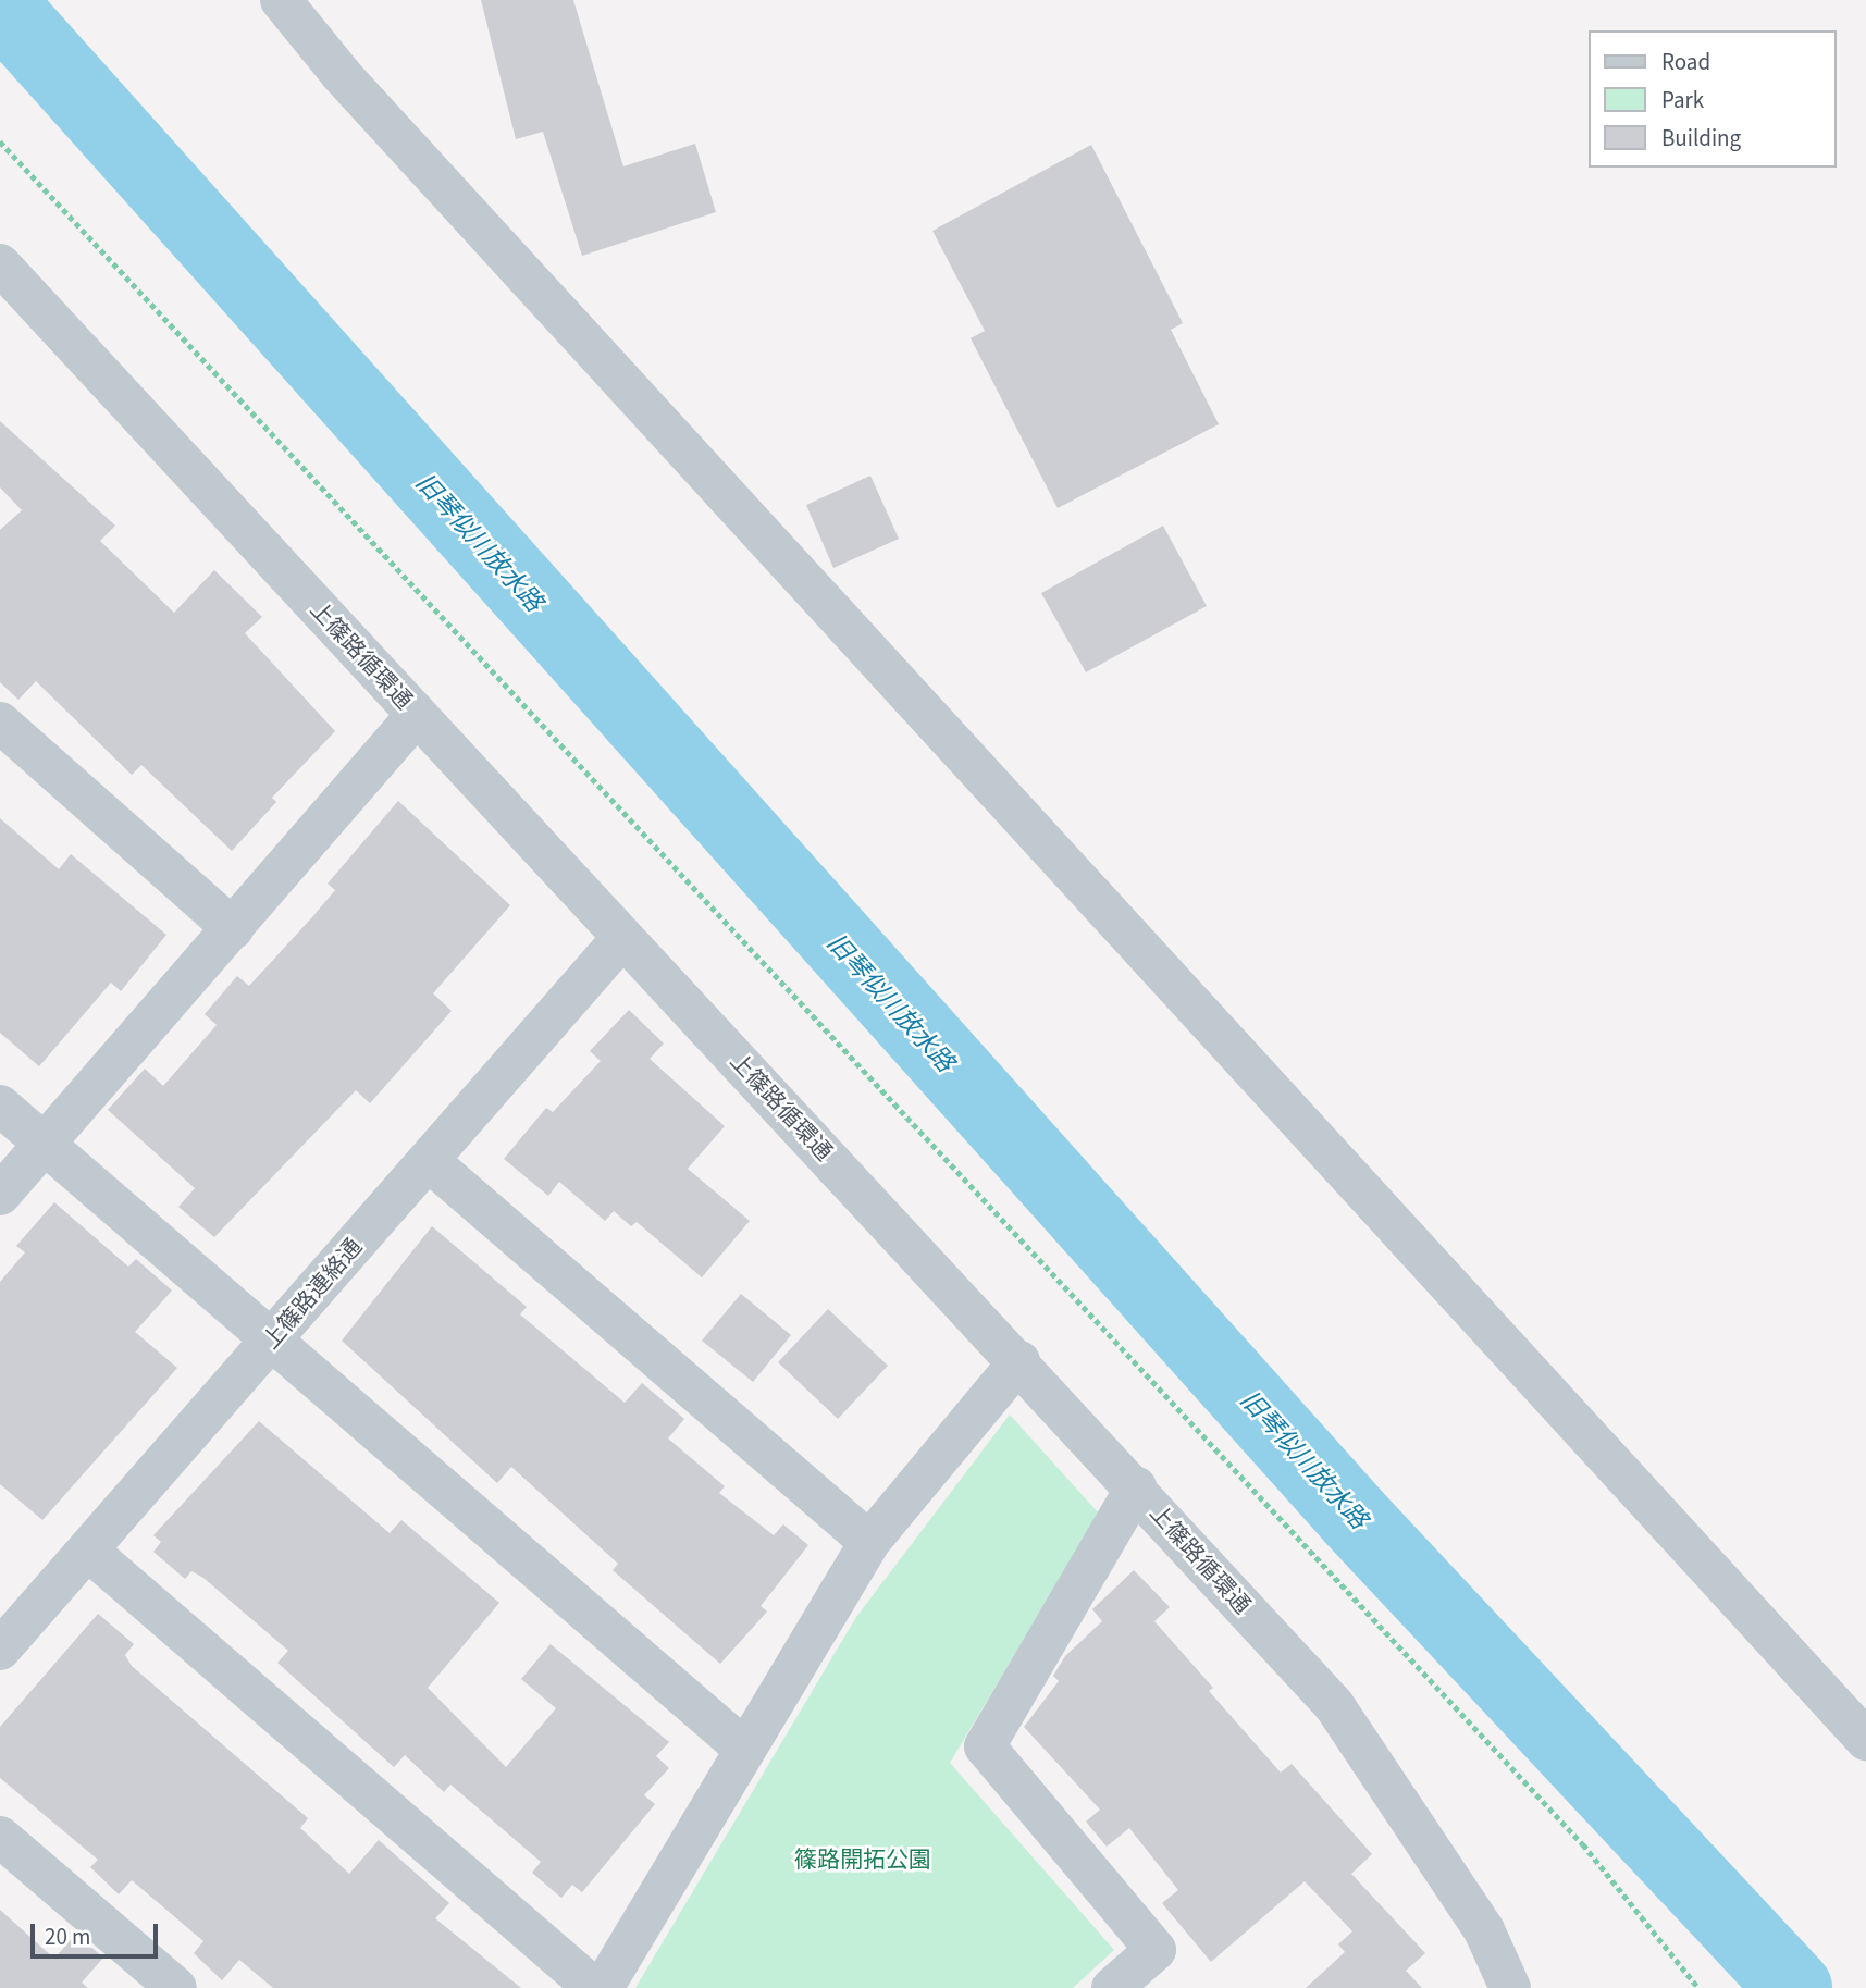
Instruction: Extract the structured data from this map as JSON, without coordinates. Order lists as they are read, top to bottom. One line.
{"streets":{"street":["上篠路循環通","上篠路連絡通"]},"crossings":[["上篠路循環通","上篠路連絡通"]],"water":["旧琴似川放水路"],"parks":["篠路開拓公園"],"legend":["Road","Park","Building"],"scale_bar":"20 m"}
